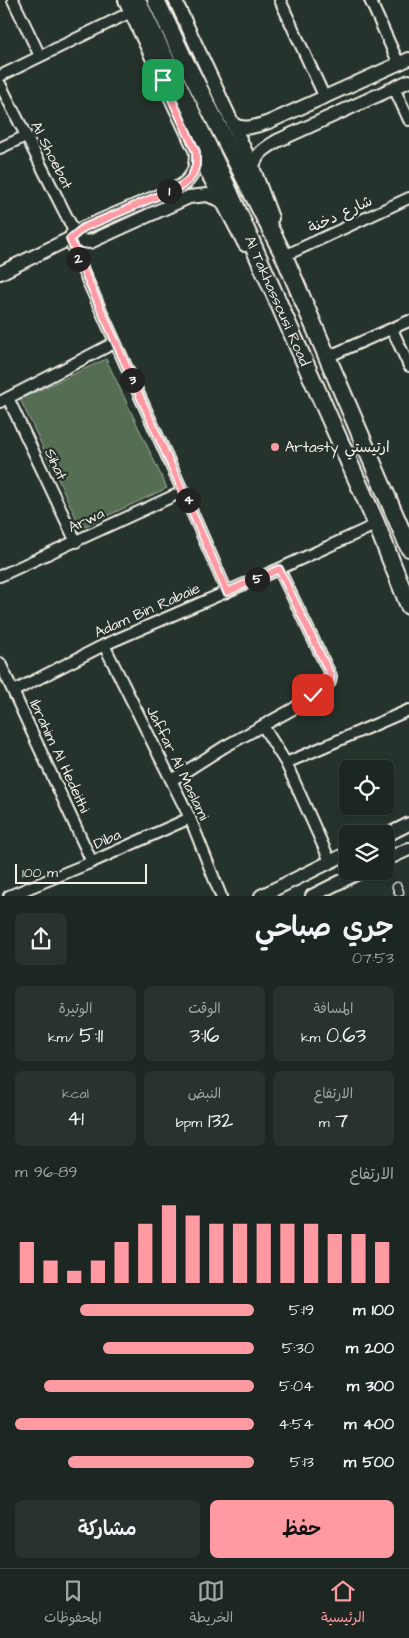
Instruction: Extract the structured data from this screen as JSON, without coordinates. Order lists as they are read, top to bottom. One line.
{"streets":{"main road":["Al Takhassousi Road"],"street":["Al Shoebat","شارع دخنة","Sihat","Arwa","Adam Bin Rabaie","Ibrahim Al Hedeithi","Jaffar Al Maslami","Diba"]},"crossings":[["Al Shoebat","Arwa"],["Al Shoebat","Adam Bin Rabaie"],["شارع دخنة","Al Takhassousi Road"],["Al Takhassousi Road","Adam Bin Rabaie"],["Sihat","Arwa"],["Adam Bin Rabaie","Ibrahim Al Hedeithi"],["Adam Bin Rabaie","Jaffar Al Maslami"],["Ibrahim Al Hedeithi","Diba"],["Jaffar Al Maslami","Diba"]],"places":["Artasty ارتيستي"],"scale_bar":"100 m","page":{"pins":["1","2","3","4","5"],"scale":"100 m","heading":["جري صباحي","07:53"],"stats":[["المسافة","0.63 km"],["الوقت","3:16"],["الوتيرة","5:11 /km"],["الارتفاع","7 m"],["النبض","132 bpm"],["kcal","41"]],"chart":["الارتفاع","89–96 m"],"list":[{"name":"100 m","note":"5:19"},{"name":"200 m","note":"5:30"},{"name":"300 m","note":"5:04"},{"name":"400 m","note":"4:54"},{"name":"500 m","note":"5:13"}],"buttons":["حفظ","مشاركة"],"tabs":["الرئيسية","الخريطة","المحفوظات"]}}
